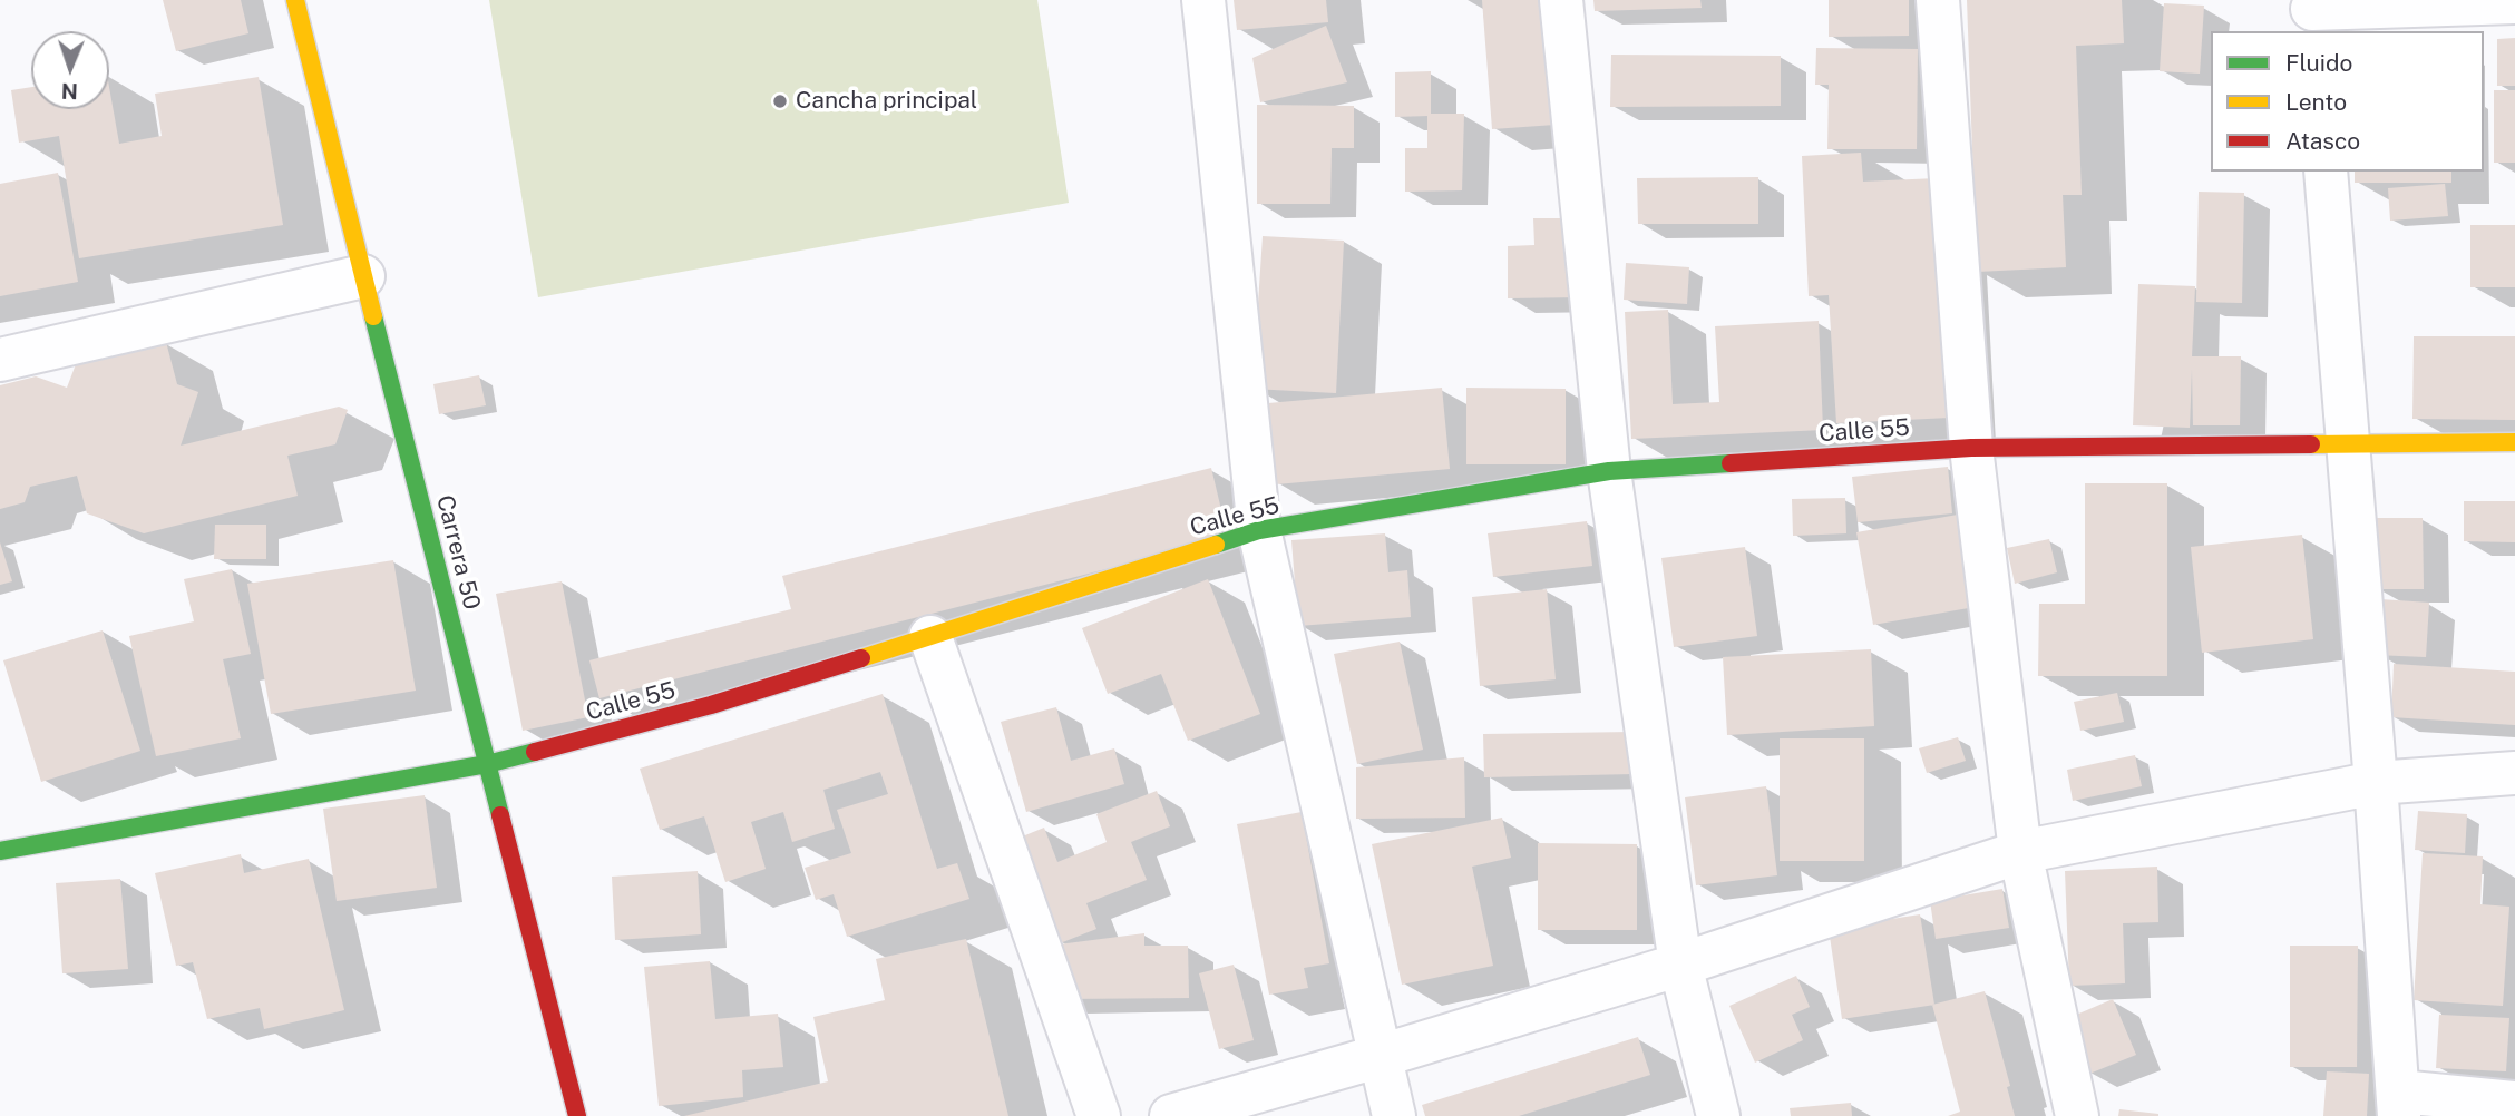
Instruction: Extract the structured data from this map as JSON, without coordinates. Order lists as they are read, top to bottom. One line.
{"streets":{"street":["Calle 55","Carrera 50"]},"crossings":[["Calle 55","Carrera 50"]],"places":["Cancha principal"],"legend":["Fluido","Lento","Atasco"],"north":"bottom"}
